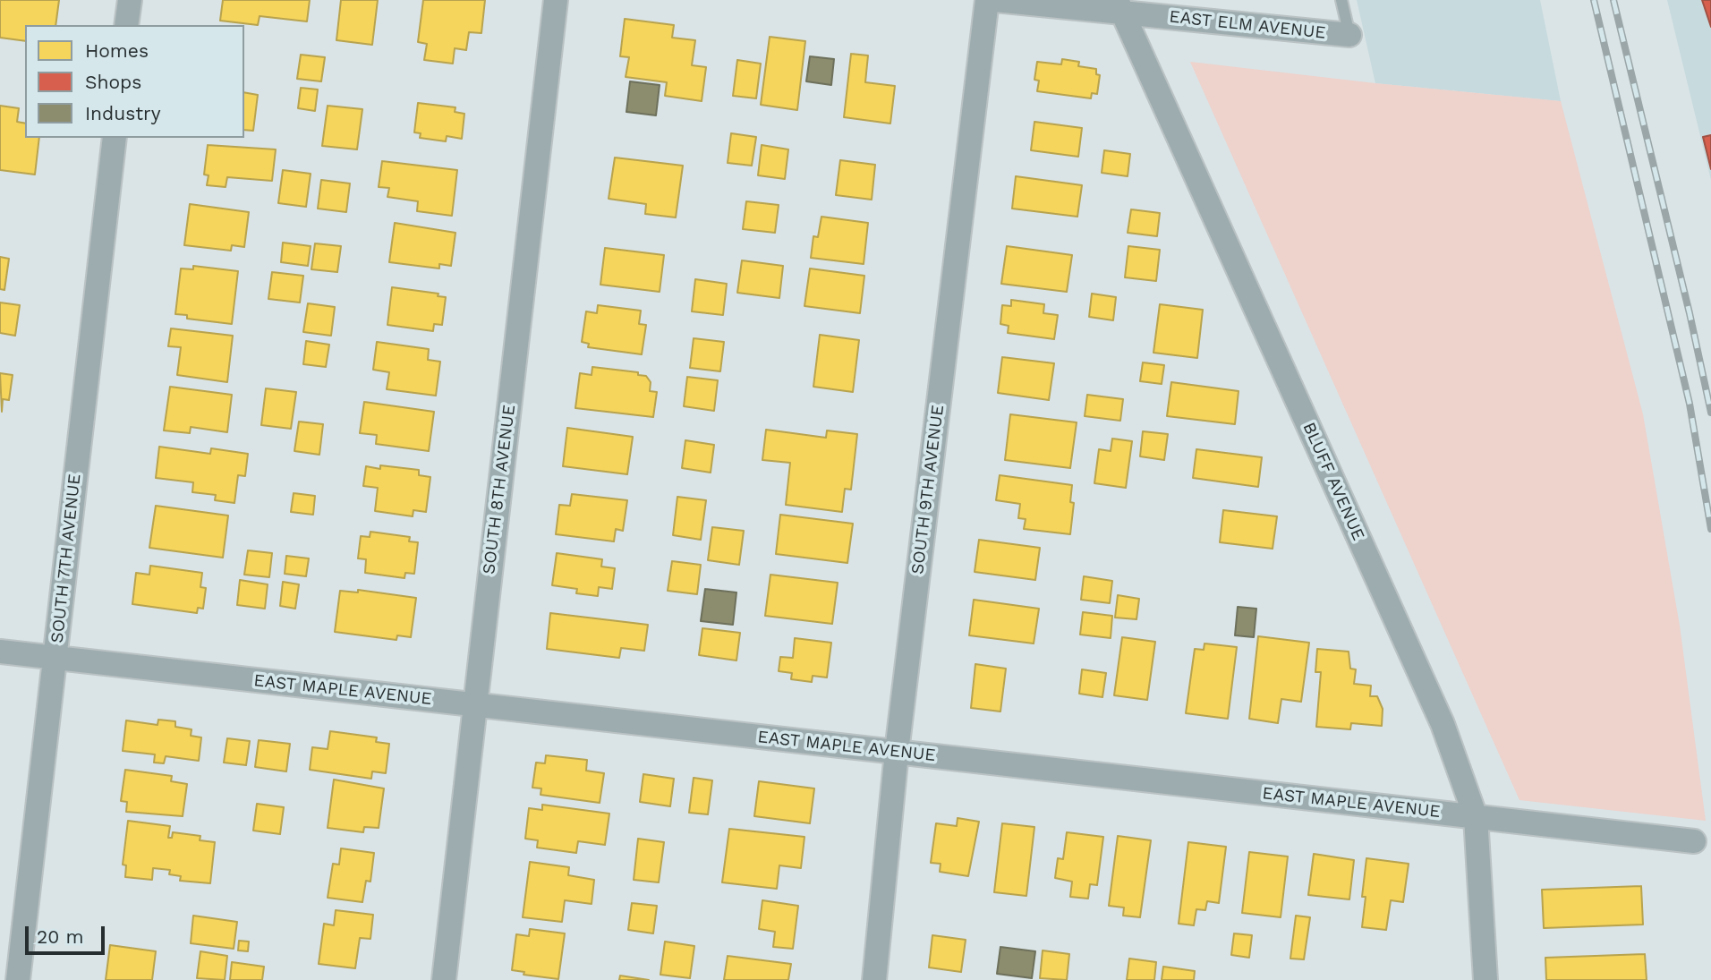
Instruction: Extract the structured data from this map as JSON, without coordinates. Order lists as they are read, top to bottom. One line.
{"streets":{"street":["EAST ELM AVENUE","BLUFF AVENUE","SOUTH 8TH AVENUE","SOUTH 9TH AVENUE","SOUTH 7TH AVENUE","EAST MAPLE AVENUE"]},"crossings":[["EAST ELM AVENUE","BLUFF AVENUE"],["BLUFF AVENUE","EAST MAPLE AVENUE"],["SOUTH 8TH AVENUE","EAST MAPLE AVENUE"],["SOUTH 9TH AVENUE","EAST MAPLE AVENUE"],["SOUTH 7TH AVENUE","EAST MAPLE AVENUE"]],"legend":["Homes","Shops","Industry"],"scale_bar":"20 m"}
